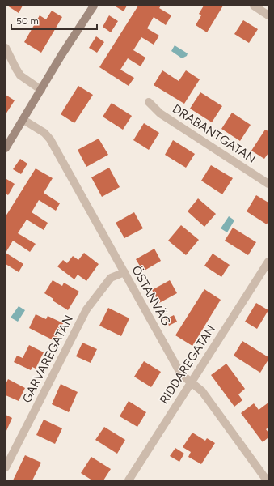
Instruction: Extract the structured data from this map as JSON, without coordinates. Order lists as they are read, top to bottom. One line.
{"streets":{"street":["DRABANTGATAN","ÖSTANVÄG","GARVAREGATAN","RIDDAREGATAN"]},"crossings":[["ÖSTANVÄG","GARVAREGATAN"],["ÖSTANVÄG","RIDDAREGATAN"]],"scale_bar":"50 m"}
